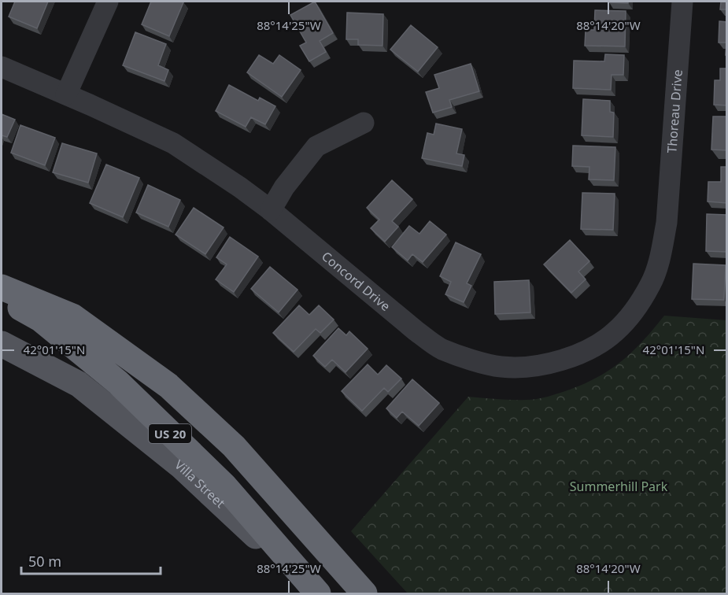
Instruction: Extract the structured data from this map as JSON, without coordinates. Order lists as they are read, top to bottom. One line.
{"streets":{"highway":["US 20"],"main road":["Villa Street"],"street":["Thoreau Drive","Concord Drive"]},"crossings":[["Thoreau Drive","Concord Drive"],["US 20","Villa Street"]],"parks":["Summerhill Park"],"scale_bar":"50 m","coordinates":["88°14'25\"W","88°14'20\"W","42°01'15\"N"]}
